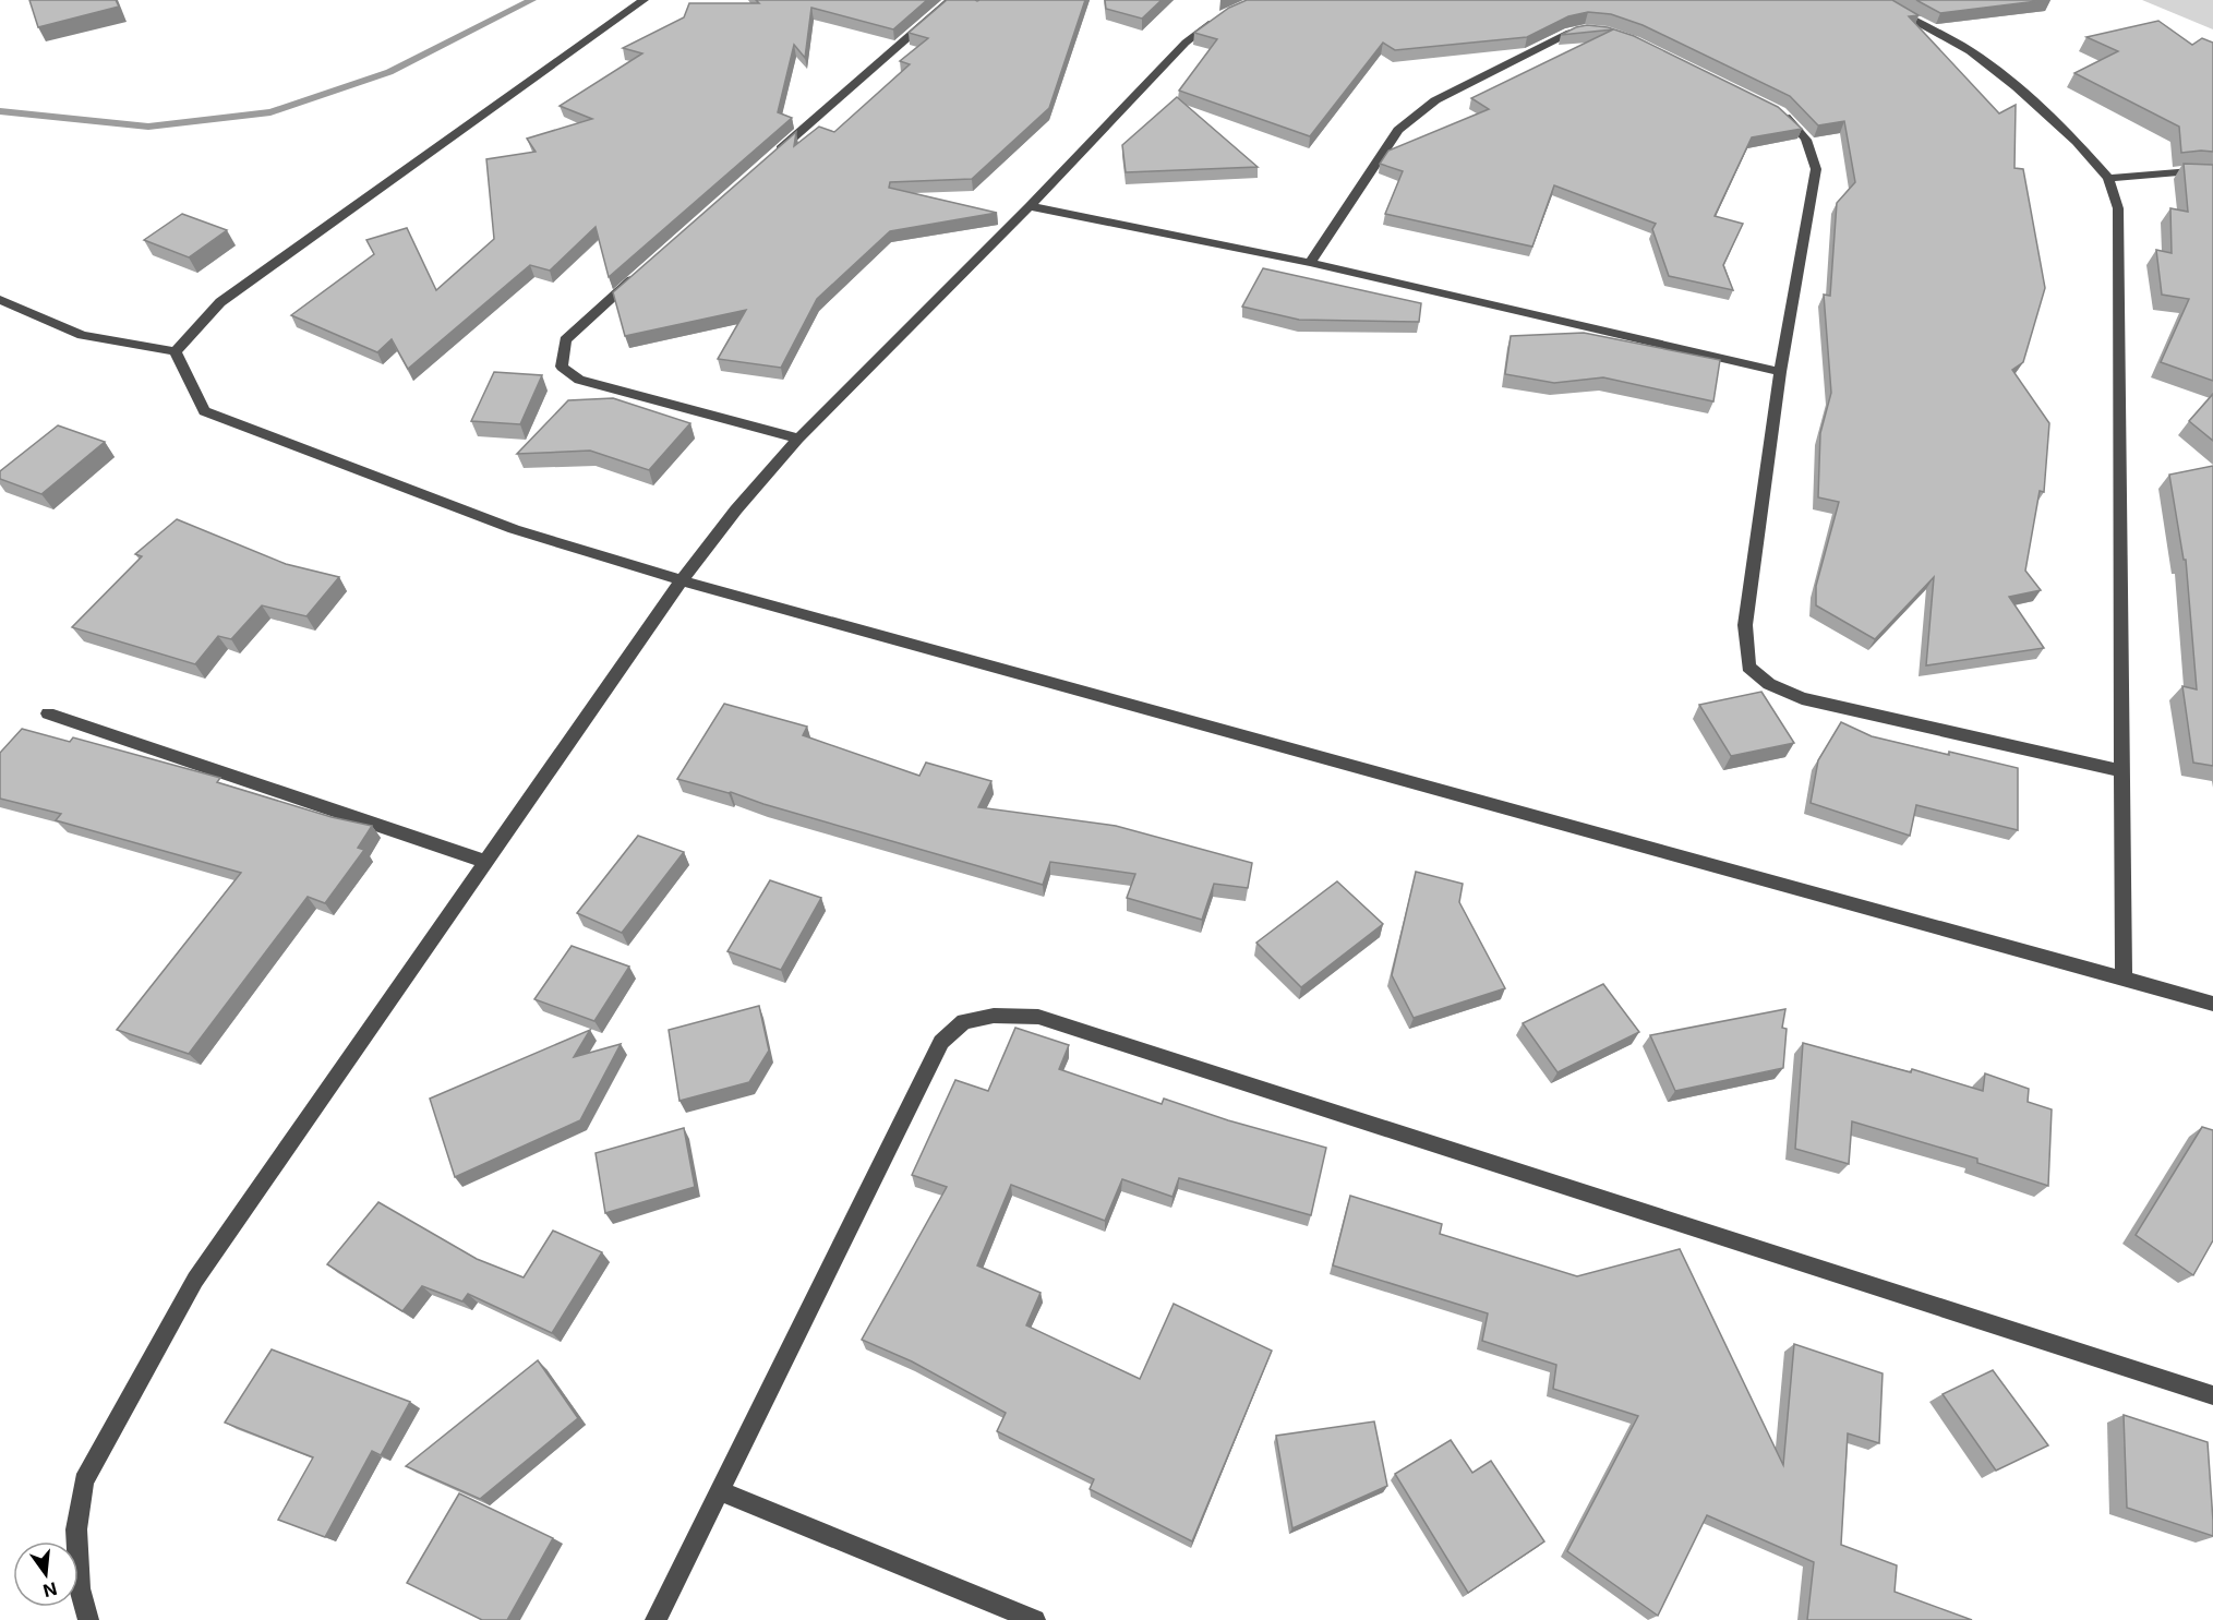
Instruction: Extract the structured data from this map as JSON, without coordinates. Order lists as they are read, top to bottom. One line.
{"north":"bottom"}
